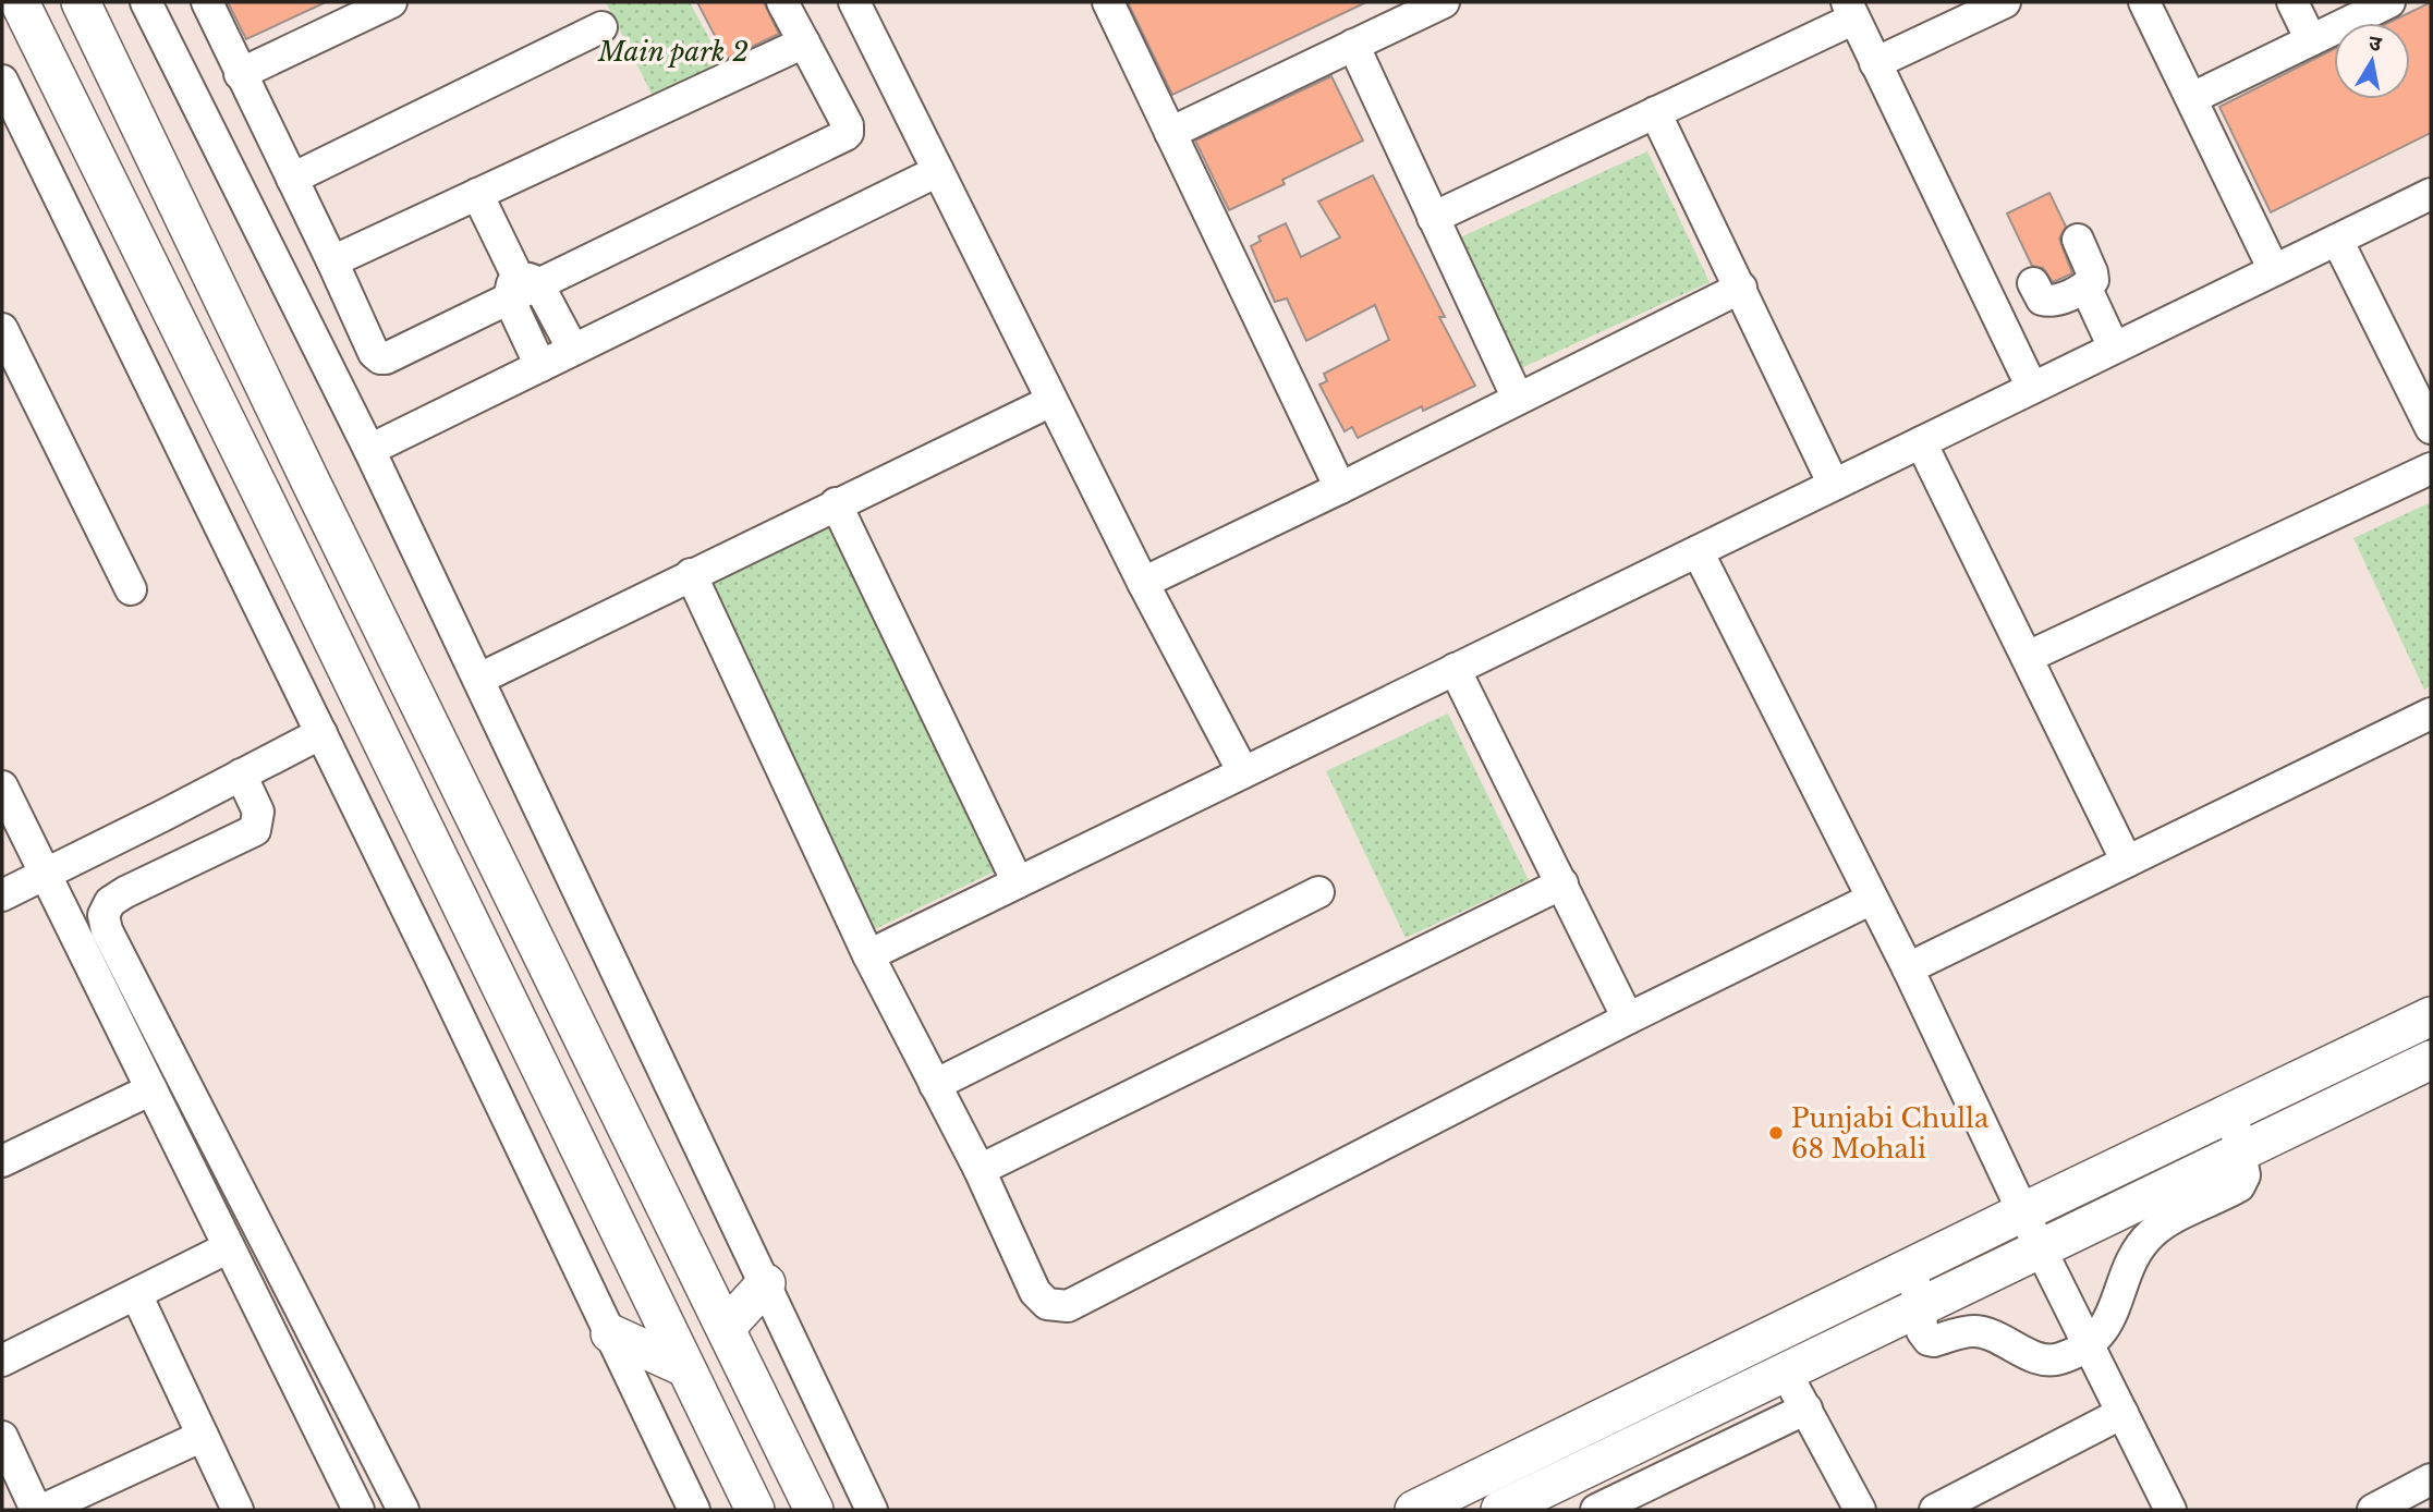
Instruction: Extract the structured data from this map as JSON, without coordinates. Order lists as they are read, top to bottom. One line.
{"parks":["Main park 2"],"places":["Punjabi Chulla 68 Mohali"],"north":"top"}
